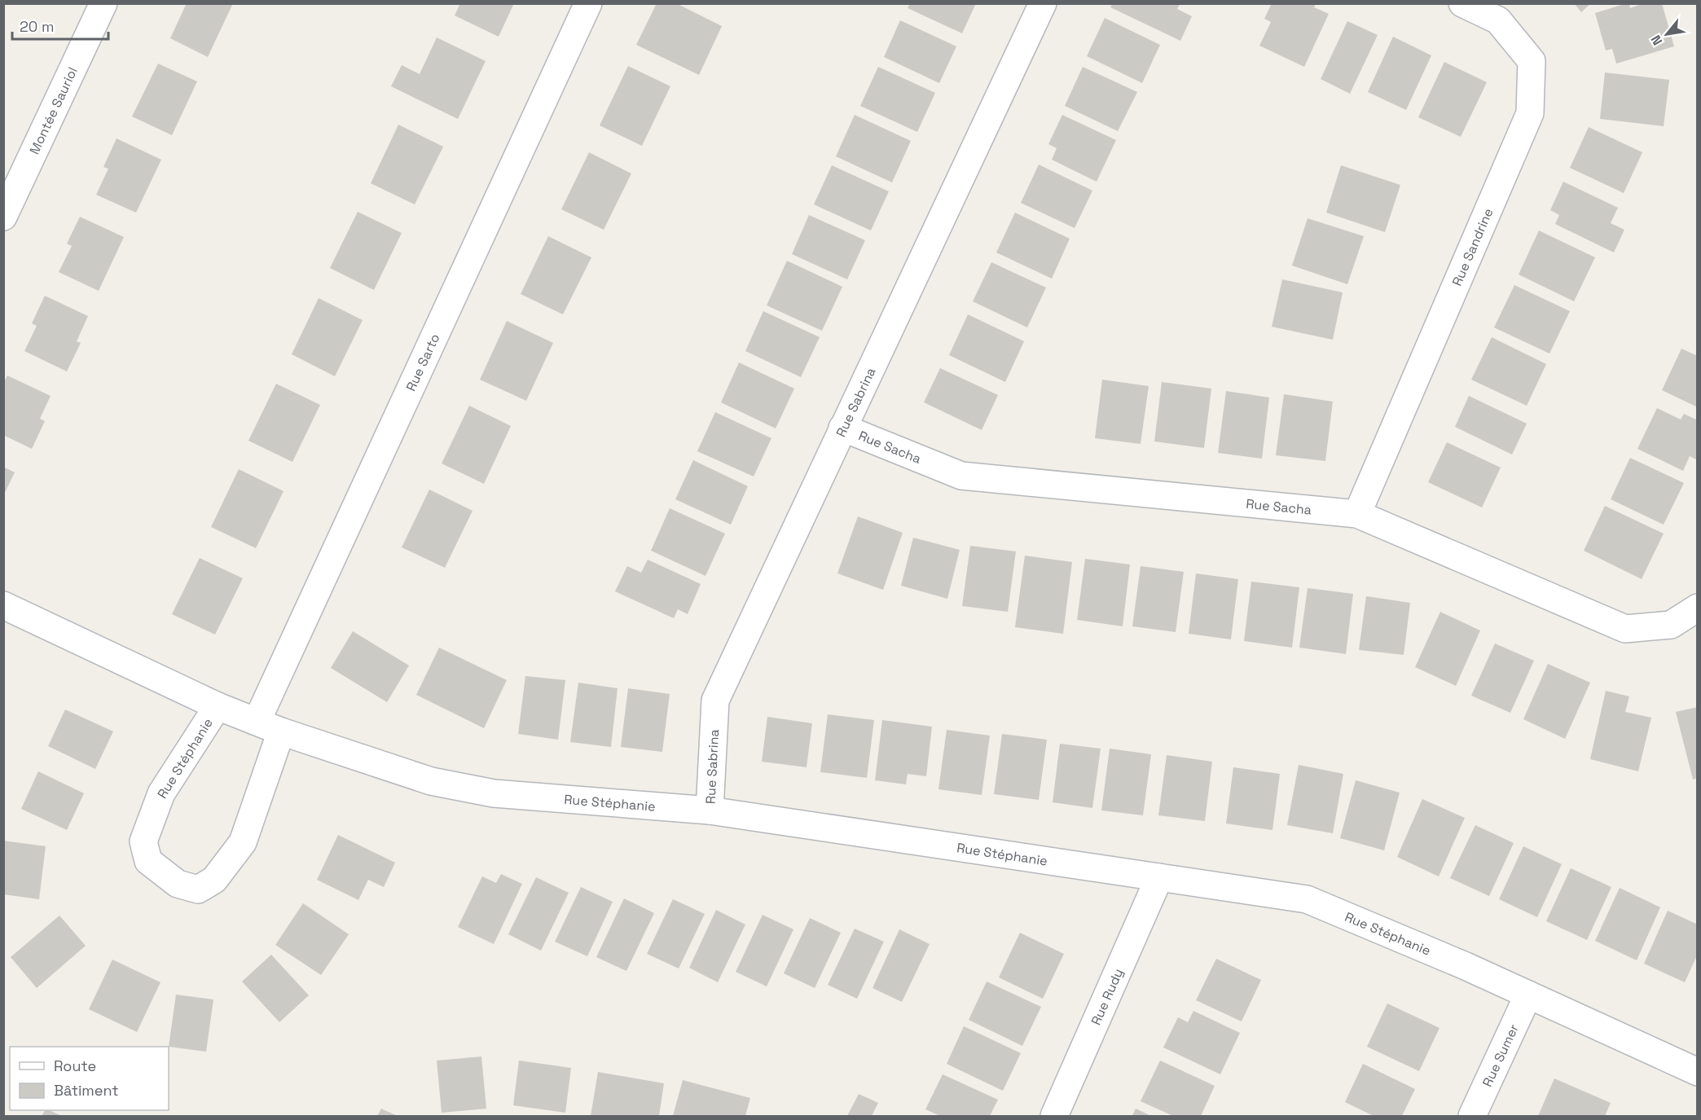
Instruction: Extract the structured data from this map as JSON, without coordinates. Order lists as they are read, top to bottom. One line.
{"streets":{"street":["Montée Sauriol","Rue Sandrine","Rue Sarto","Rue Sabrina","Rue Sacha","Rue Stéphanie","Rue Rudy","Rue Sumer"]},"crossings":[["Rue Sandrine","Rue Sacha"],["Rue Sarto","Rue Stéphanie"],["Rue Sabrina","Rue Sacha"],["Rue Sabrina","Rue Stéphanie"],["Rue Stéphanie","Rue Rudy"],["Rue Stéphanie","Rue Sumer"]],"legend":["Route","Bâtiment"],"scale_bar":"20 m","north":"bottom left"}
